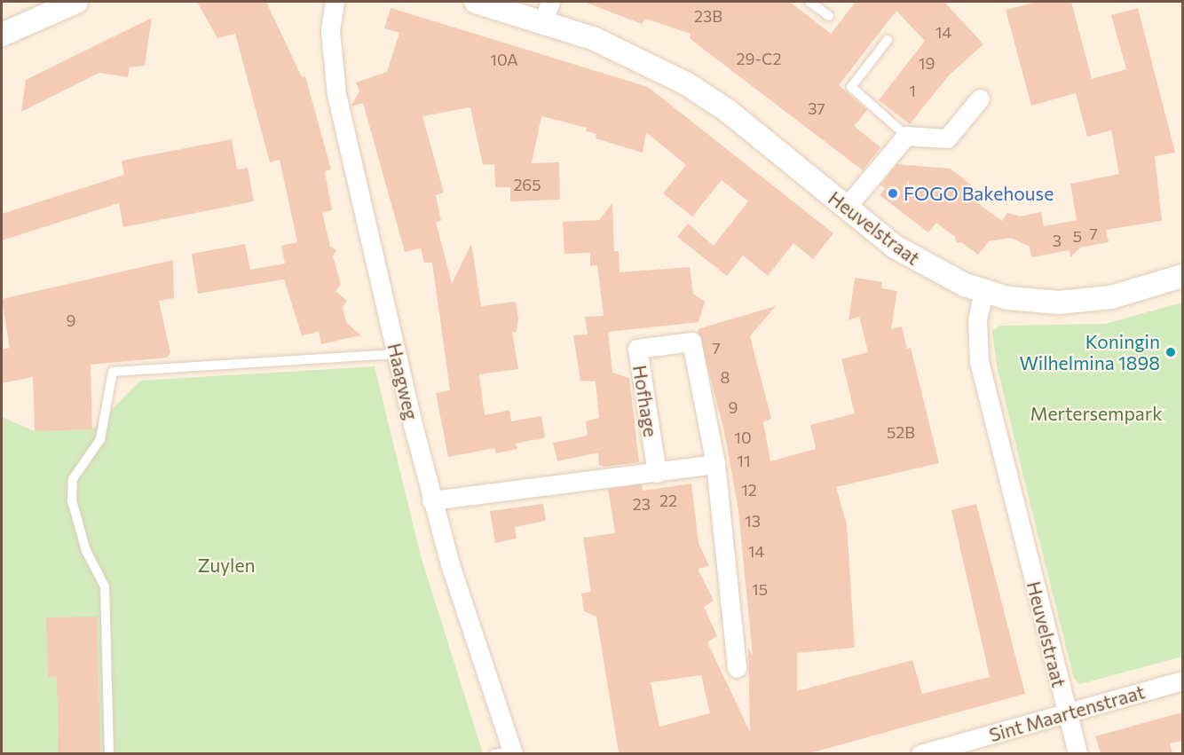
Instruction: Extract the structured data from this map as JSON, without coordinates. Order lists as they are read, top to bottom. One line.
{"streets":{"street":["Heuvelstraat","Haagweg","Hofhage","Sint Maartenstraat"]},"crossings":[["Heuvelstraat","Sint Maartenstraat"]],"parks":["Mertersempark","Zuylen"],"places":["FOGO Bakehouse","Koningin Wilhelmina 1898"],"house_numbers":["23B","14","29-C2","10A","19","1","37","265","7","5","3","9","7","8","9","52B","10","11","12","22","23","13","14","15"]}
